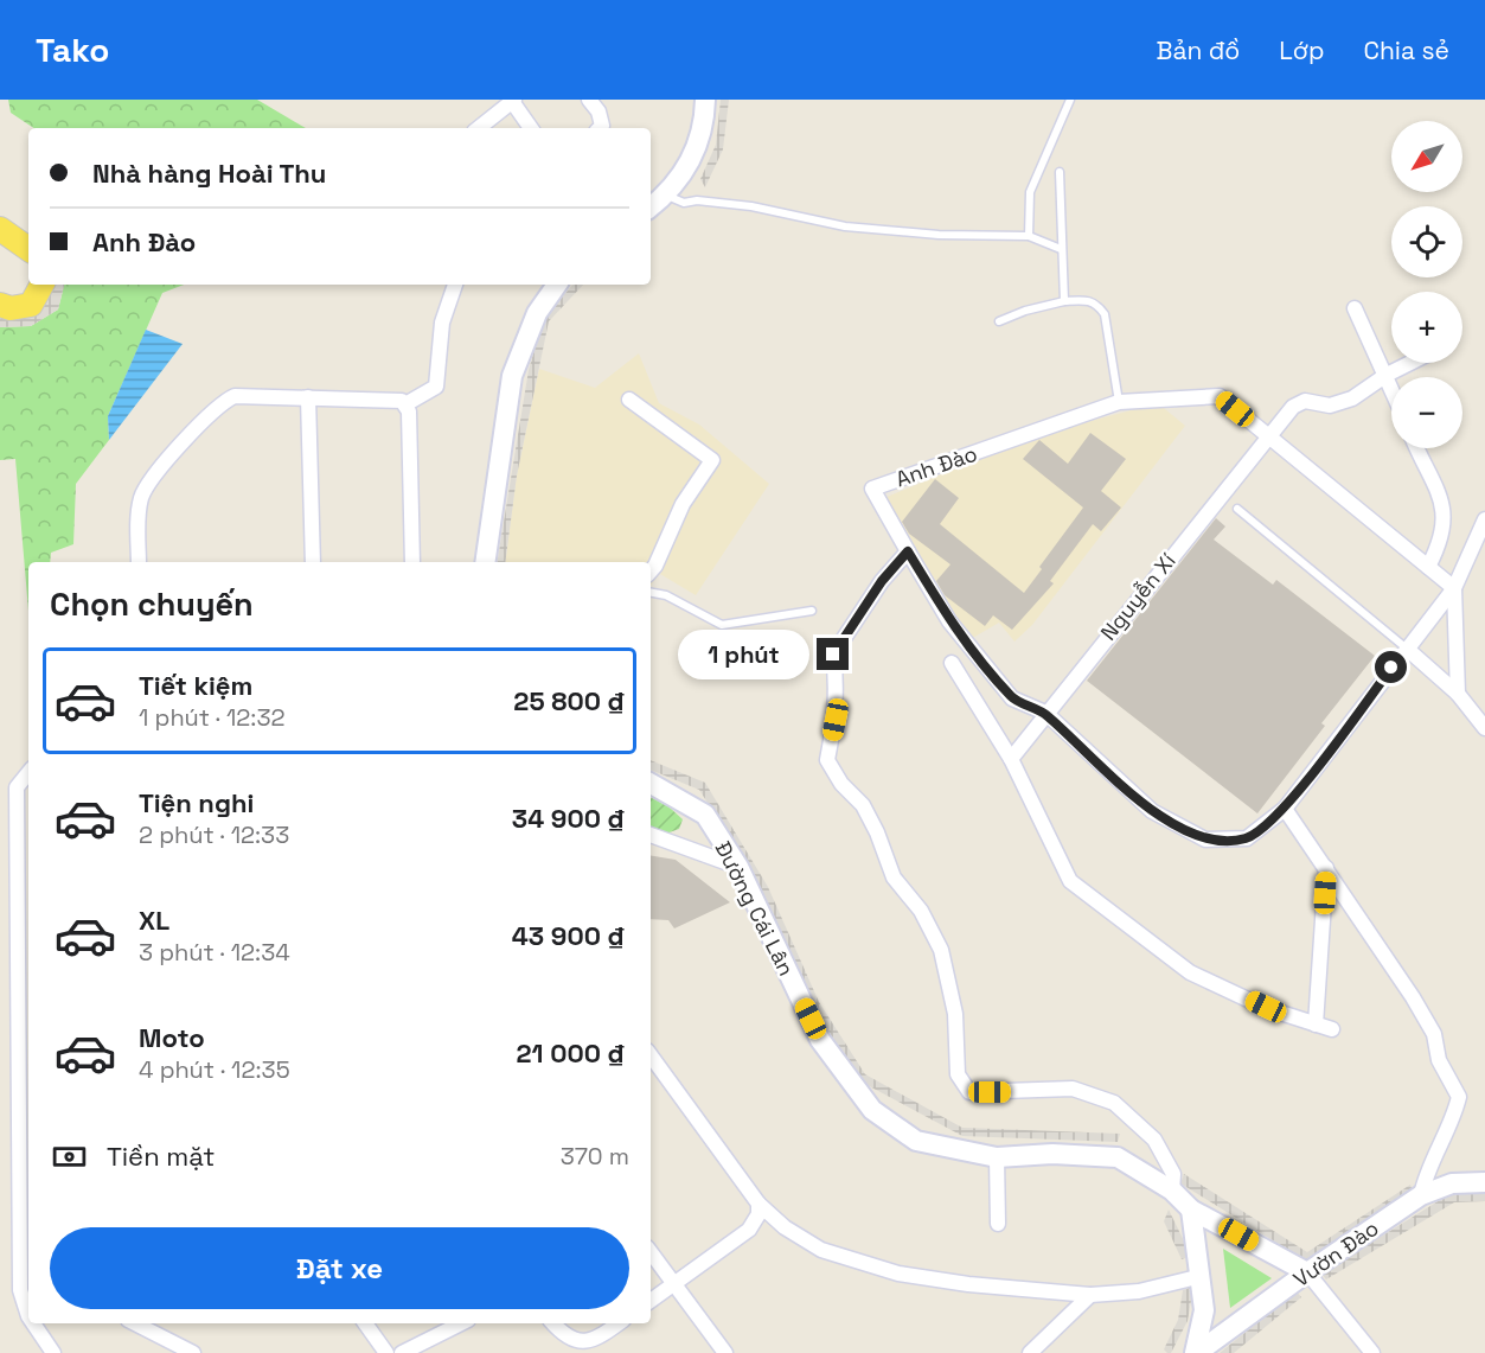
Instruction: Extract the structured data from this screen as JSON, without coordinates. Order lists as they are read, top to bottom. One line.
{"streets":{"main road":["Đường Cái Lân","Vườn Đào"],"street":["Anh Đào","Nguyễn Xí"]},"crossings":[["Anh Đào","Nguyễn Xí"],["Đường Cái Lân","Vườn Đào"]],"north":"bottom left","page":{"header":"Tako","nav":["Bản đồ","Lớp","Chia sẻ"],"map_buttons":["+","−"],"banner":["Nhà hàng Hoài Thu","Anh Đào"],"heading":"Chọn chuyến","bubble":"1 phút","list":[{"name":"Tiết kiệm","note":"1 phút · 12:32","value":"25 800 ₫"},{"name":"Tiện nghi","note":"2 phút · 12:33","value":"34 900 ₫"},{"name":"XL","note":"3 phút · 12:34","value":"43 900 ₫"},{"name":"Moto","note":"4 phút · 12:35","value":"21 000 ₫"}],"pay":["Tiền mặt","370 m"],"buttons":"Đặt xe"}}
